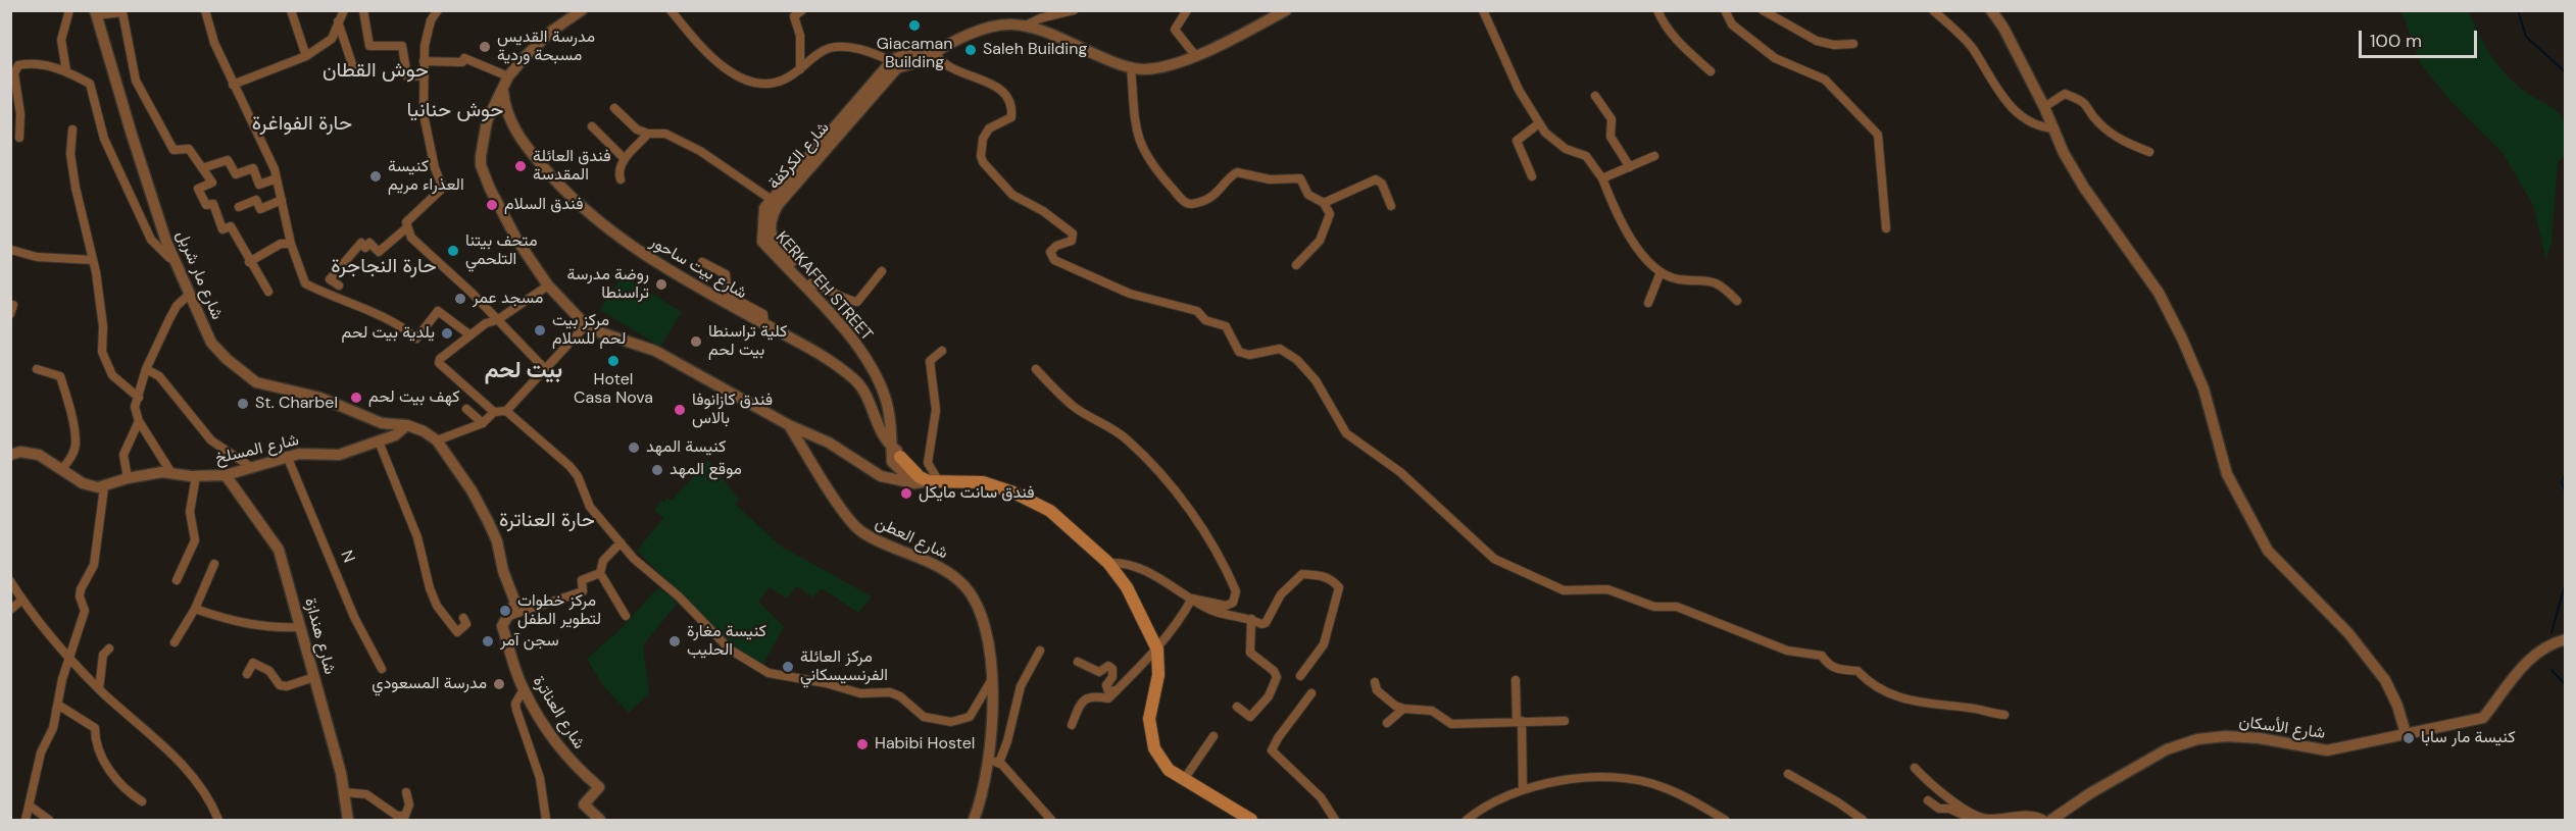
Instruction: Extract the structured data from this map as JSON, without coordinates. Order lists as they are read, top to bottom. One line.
{"streets":{"street":["شارع الكركفة","شارع بيت ساحور","شارع مار شربل","شارع المسلخ","شارع العطن","N","شارع هندازة","شارع العناترة","شارع الأسكان"]},"crossings":[["شارع الكركفة","شارع بيت ساحور"],["شارع مار شربل","شارع المسلخ"],["شارع مار شربل","شارع العناترة"],["شارع المسلخ","N"],["شارع المسلخ","شارع هندازة"]],"districts":["حوش القطان","حوش حنانيا","حارة الفواغرة","حارة النجاجرة","بيت لحم","حارة العناترة"],"places":["Giacaman Building","مدرسة القديس مسبحة وردية","Saleh Building","فندق العائلة المقدسة","كنيسة العذراء مريم","فندق السلام","متحف بيتنا التلحمي","روضة مدرسة تراسنطا","مسجد عمر","مركز بيت لحم للسلام","يلدية بيت لحم","كلية تراسنطا بيت لحم","Hotel Casa Nova","كهف بيت لحم","St. Charbel","فندق كازانوفا بالاس","كنيسة المهد","موقع المهد","فندق سانت مايكل","مركز خطوات لتطوير الطفل","سجن آمر","كنيسة مغارة الحليب","مركز العائلة الفرنسيسكاني","مدرسة المسعودي","كنيسة مار سابا","Habibi Hostel"],"scale_bar":"100 m"}
